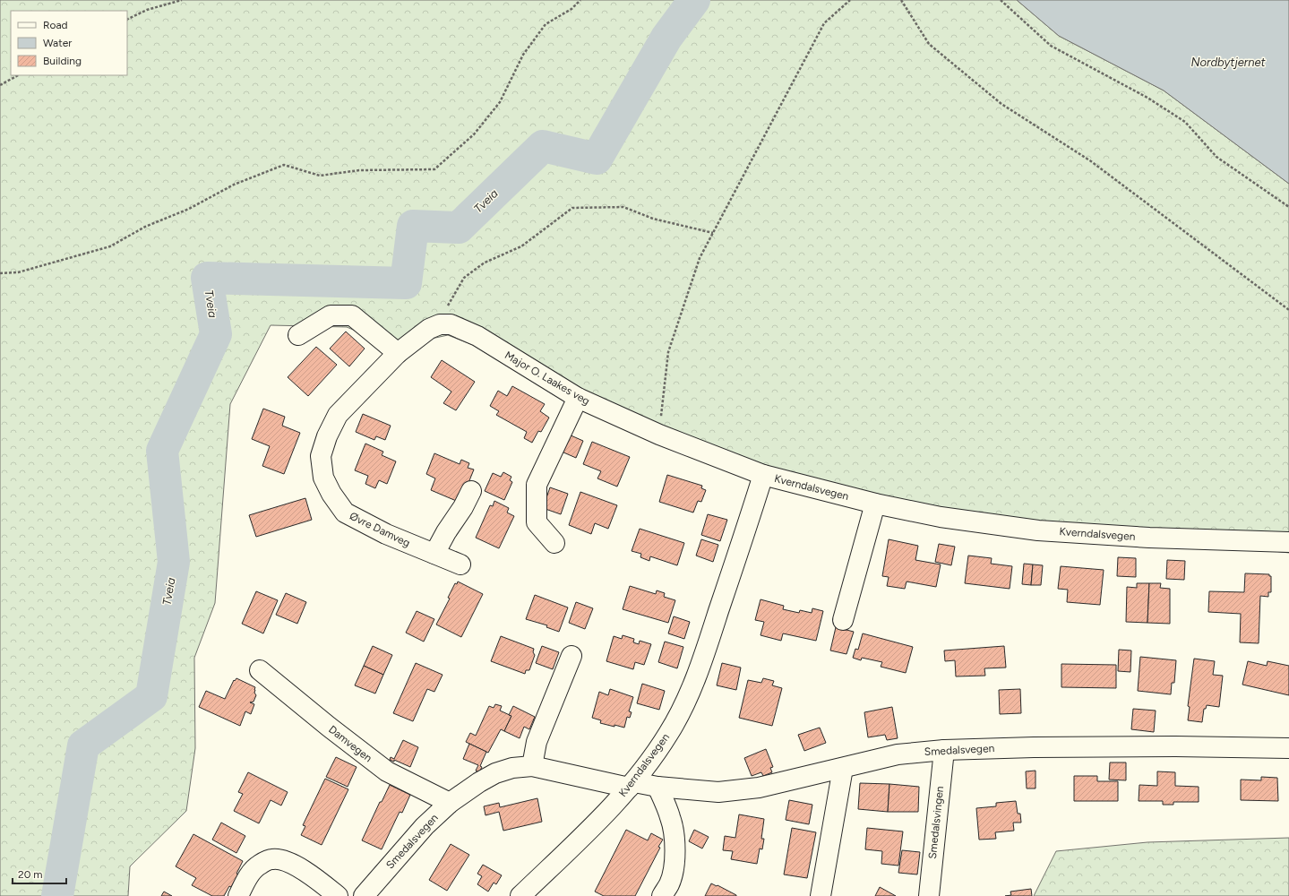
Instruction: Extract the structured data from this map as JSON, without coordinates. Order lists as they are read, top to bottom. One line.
{"streets":{"street":["Major O. Laakes veg","Kverndalsvegen","Øvre Damveg","Damvegen","Smedalsvegen","Smedalsvingen"]},"crossings":[["Major O. Laakes veg","Kverndalsvegen"],["Kverndalsvegen","Smedalsvegen"],["Damvegen","Smedalsvegen"],["Smedalsvegen","Smedalsvingen"]],"water":["Nordbytjernet","Tveia"],"legend":["Road","Water","Building"],"scale_bar":"20 m"}
